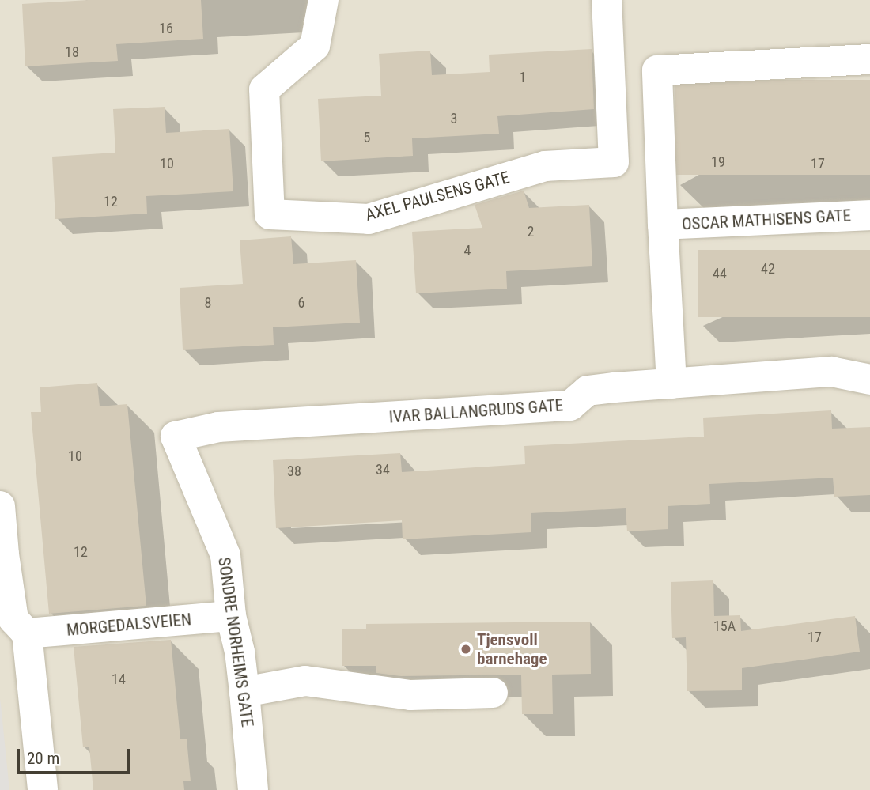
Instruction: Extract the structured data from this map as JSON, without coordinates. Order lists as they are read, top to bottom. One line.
{"streets":{"street":["AXEL PAULSENS GATE","OSCAR MATHISENS GATE","IVAR BALLANGRUDS GATE","MORGEDALSVEIEN","SONDRE NORHEIMS GATE"]},"crossings":[["IVAR BALLANGRUDS GATE","SONDRE NORHEIMS GATE"],["MORGEDALSVEIEN","SONDRE NORHEIMS GATE"]],"places":["Tjensvoll barnehage"],"house_numbers":["16","18","1","3","5","19","10","17","12","2","4","42","44","8","6","10","34","38","12","15A","17","14"],"scale_bar":"20 m"}
